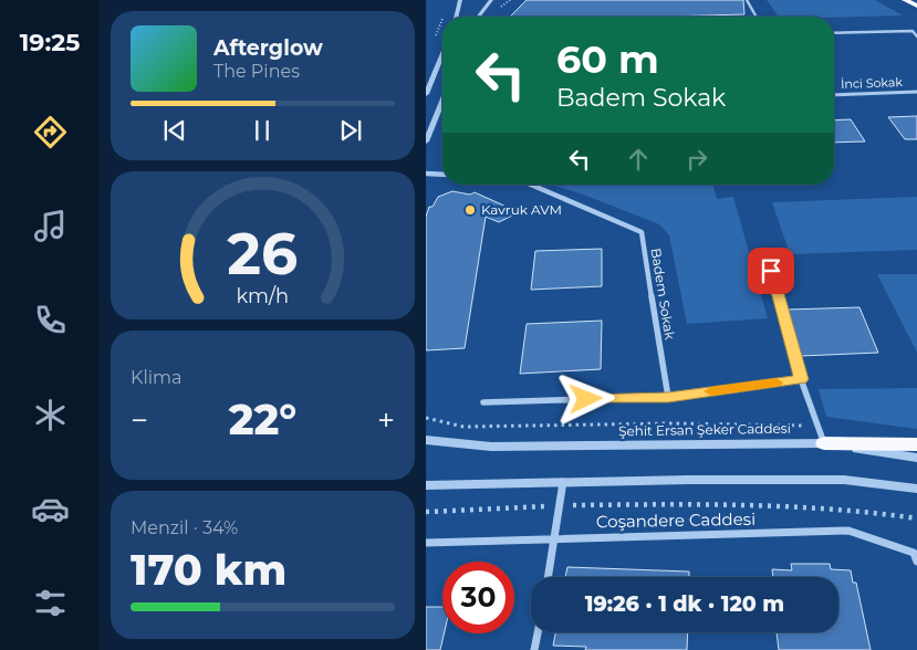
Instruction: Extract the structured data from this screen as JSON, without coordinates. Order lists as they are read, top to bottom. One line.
{"streets":{"street":["İnci Sokak","Badem Sokak","Şehit Ersan Şeker Caddesi","Coşandere Caddesi"]},"places":["Kavruk AVM"],"page":{"tabs":"19:25","turn":["60 m","Badem Sokak"],"song":["Afterglow","The Pines"],"tile":["Klima",["Menzil · 34%","170 km"]],"heat":["−","22°","+"],"limit":"30","trip":"19:26 · 1 dk · 120 m","gauge":["26","km/h"]}}
